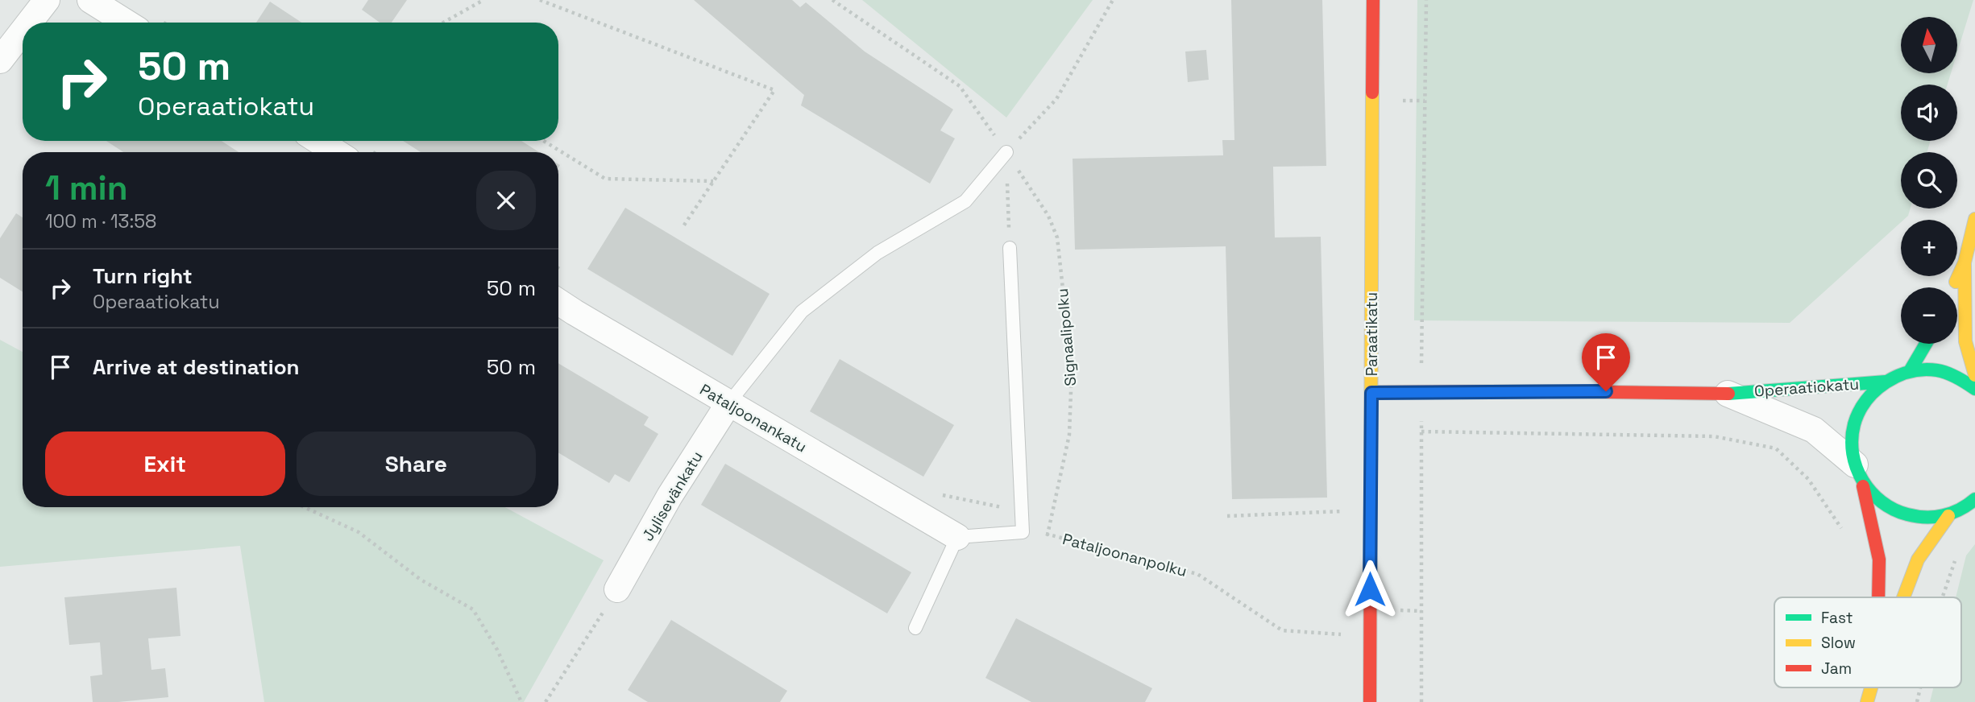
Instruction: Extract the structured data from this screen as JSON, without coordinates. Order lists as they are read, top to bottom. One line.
{"streets":{"street":["Paraatikatu","Operaatiokatu","Pataljoonankatu","Jylisevänkatu"],"path":["Signaalipolku","Pataljoonanpolku"]},"crossings":[["Paraatikatu","Operaatiokatu"],["Signaalipolku","Pataljoonanpolku"],["Pataljoonankatu","Jylisevänkatu"]],"legend":["Fast","Slow","Jam"],"north":"top","page":{"map_buttons":["+","−"],"turn":["50 m","Operaatiokatu"],"heading":["1 min","100 m · 13:58"],"list":[{"name":"Turn right","note":"Operaatiokatu","value":"50 m"},{"name":"Arrive at destination","value":"50 m"}],"buttons":["Exit","Share"]}}
